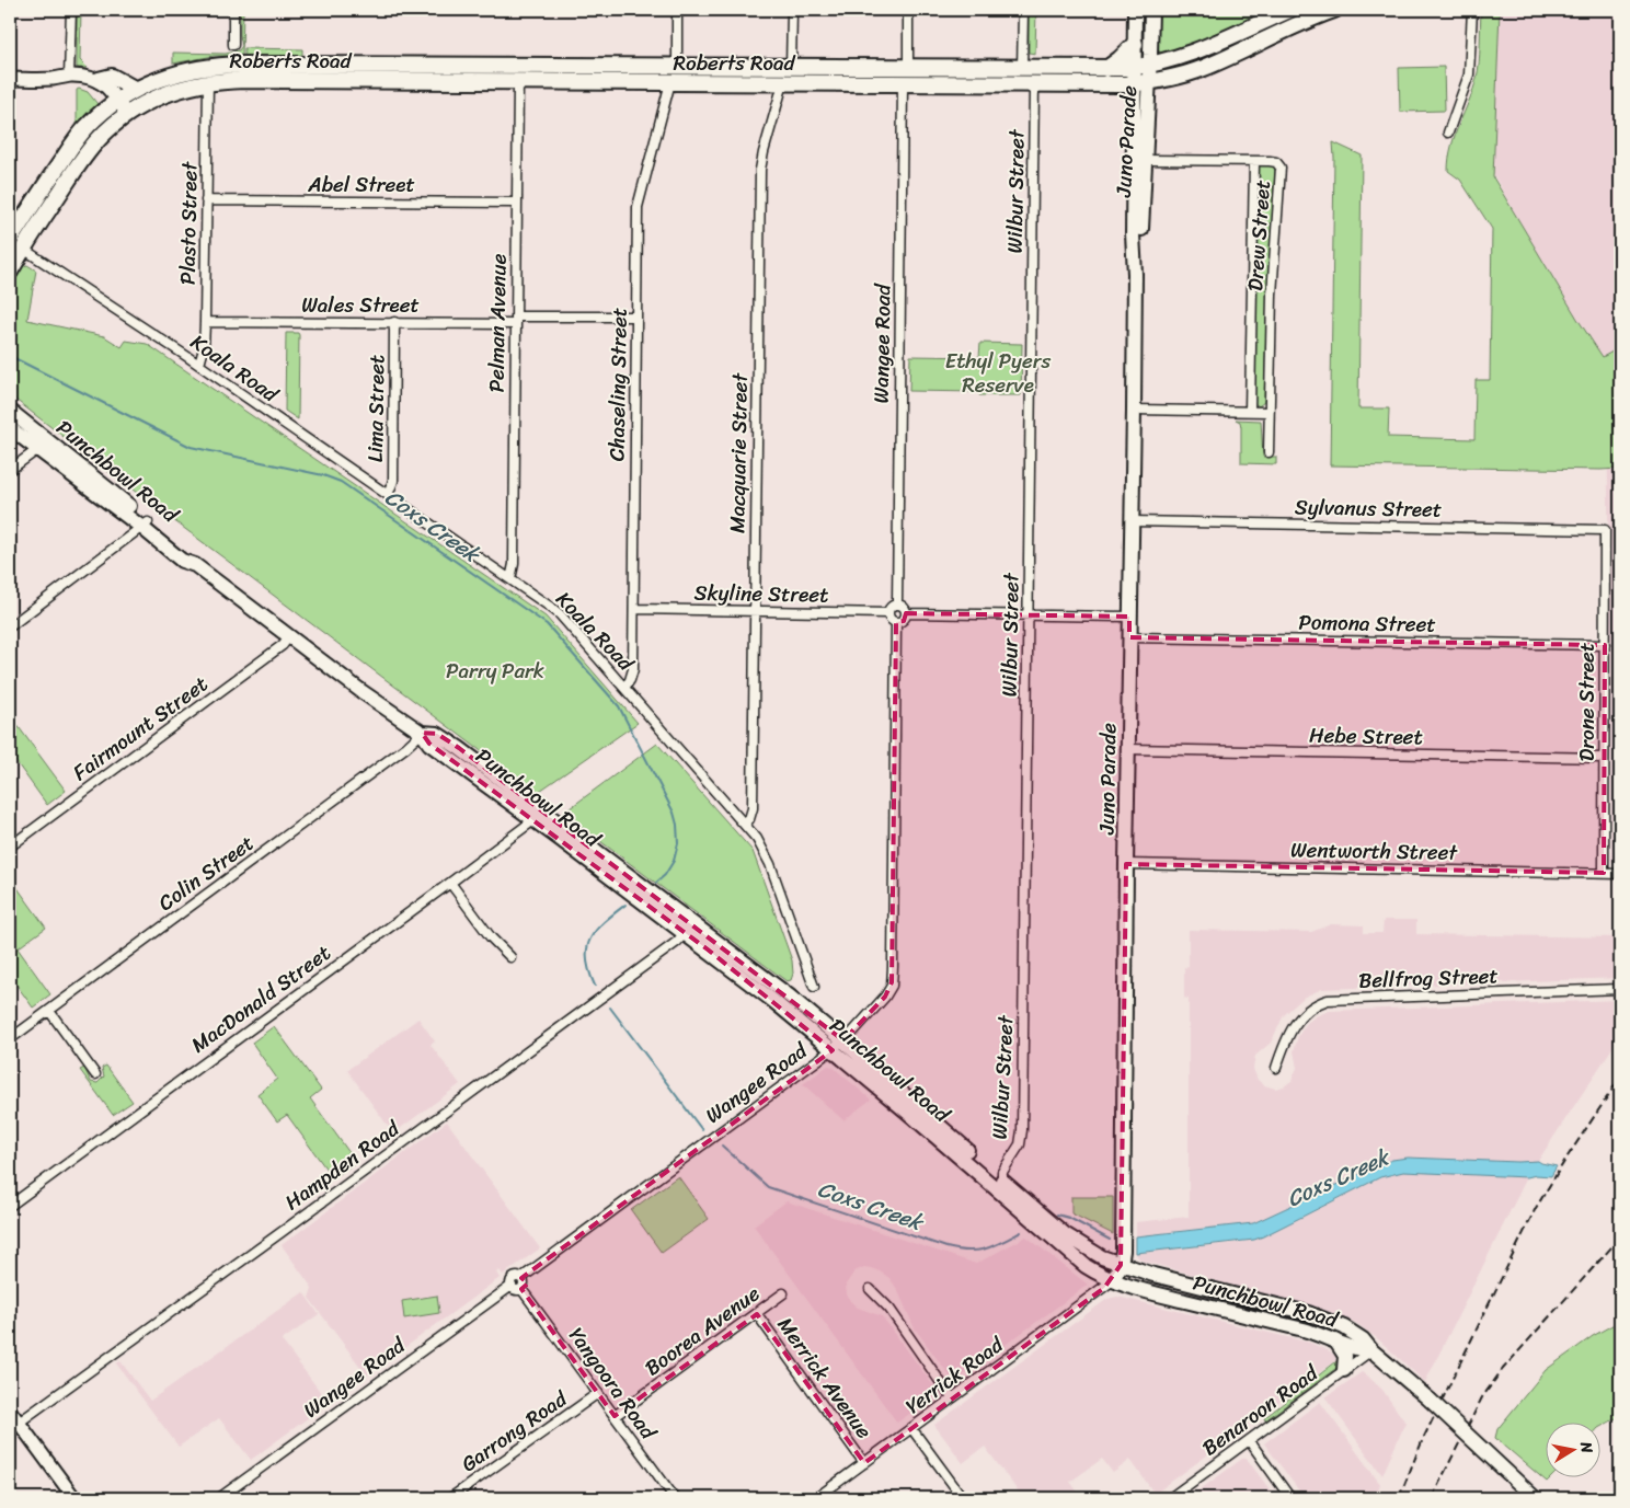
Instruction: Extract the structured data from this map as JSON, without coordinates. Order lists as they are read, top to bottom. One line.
{"streets":{"highway":["Roberts Road"],"main road":["Juno Parade","Punchbowl Road"],"street":["Abel Street","Wilbur Street","Plasto Street","Drew Street","Wales Street","Pelman Avenue","Wangee Road","Koala Road","Chaseling Street","Lima Street","Macquarie Street","Sylvanus Street","Skyline Street","Pomona Street","Drone Street","Fairmount Street","Hebe Street","Wentworth Street","Colin Street","Bellfrog Street","MacDonald Street","Hampden Road","Boorea Avenue","Yerrick Road","Merrick Avenue","Yangoora Road","Benaroon Road","Garrong Road"]},"crossings":[["Roberts Road","Juno Parade"],["Roberts Road","Wilbur Street"],["Roberts Road","Plasto Street"],["Roberts Road","Pelman Avenue"],["Roberts Road","Wangee Road"],["Roberts Road","Koala Road"],["Roberts Road","Chaseling Street"],["Roberts Road","Macquarie Street"],["Juno Parade","Punchbowl Road"],["Juno Parade","Sylvanus Street"],["Juno Parade","Pomona Street"],["Juno Parade","Hebe Street"],["Juno Parade","Wentworth Street"],["Juno Parade","Yerrick Road"],["Abel Street","Plasto Street"],["Abel Street","Pelman Avenue"],["Wilbur Street","Punchbowl Road"],["Plasto Street","Wales Street"],["Plasto Street","Koala Road"],["Wales Street","Pelman Avenue"],["Wales Street","Chaseling Street"],["Wales Street","Lima Street"],["Pelman Avenue","Koala Road"],["Wangee Road","Punchbowl Road"],["Wangee Road","Skyline Street"],["Wangee Road","Yangoora Road"],["Koala Road","Chaseling Street"],["Koala Road","Lima Street"],["Koala Road","Macquarie Street"],["Chaseling Street","Skyline Street"],["Macquarie Street","Skyline Street"],["Punchbowl Road","Fairmount Street"],["Punchbowl Road","Colin Street"],["Punchbowl Road","MacDonald Street"],["Punchbowl Road","Hampden Road"],["Punchbowl Road","Yerrick Road"],["Punchbowl Road","Benaroon Road"],["Sylvanus Street","Drone Street"],["Pomona Street","Drone Street"],["Drone Street","Hebe Street"],["Drone Street","Wentworth Street"],["Boorea Avenue","Merrick Avenue"],["Boorea Avenue","Yangoora Road"],["Yerrick Road","Merrick Avenue"],["Yangoora Road","Garrong Road"]],"water":["Coxs Creek"],"parks":["Ethyl Pyers Reserve","Parry Park"],"north":"right"}
